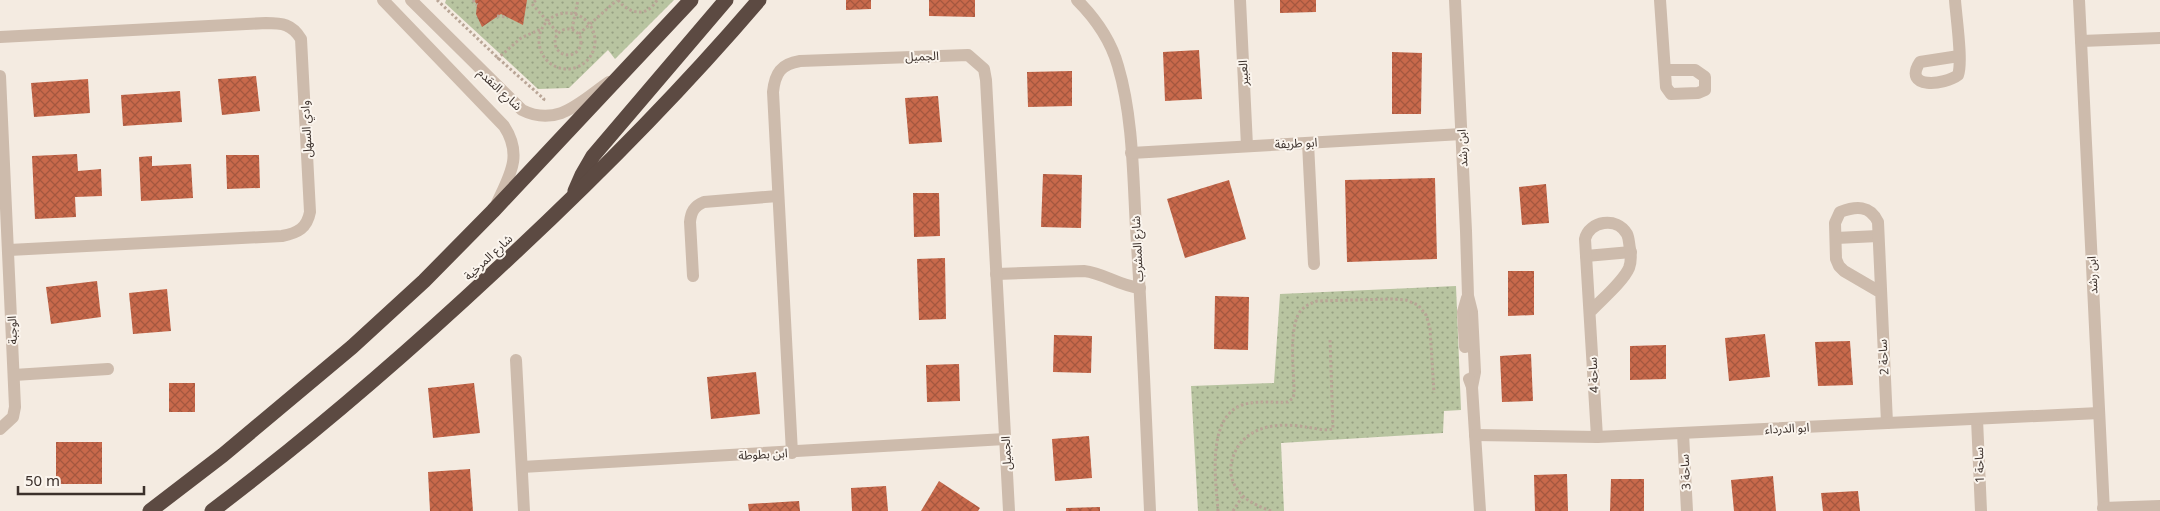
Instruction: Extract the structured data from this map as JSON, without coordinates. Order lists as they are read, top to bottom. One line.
{"streets":{"highway":["شارع المرخية"],"street":["الجميل","العبير","شارع التقدم","وادي السهل","ابو طريفة","ابن رشد","شارع المشرب","الوجبة","ساحة 2","ساحة 4","ابو الدرداء","ابن بطوطة","ساحة 1","ساحة 3"]},"crossings":[["الجميل","ابن بطوطة"],["العبير","ابو طريفة"],["وادي السهل","الوجبة"],["ابو طريفة","ابن رشد"],["ابو طريفة","شارع المشرب"],["ابن رشد","ابو الدرداء"],["ساحة 2","ابو الدرداء"],["ساحة 4","ابو الدرداء"],["ابو الدرداء","ساحة 1"],["ابو الدرداء","ساحة 3"]],"scale_bar":"50 m"}
